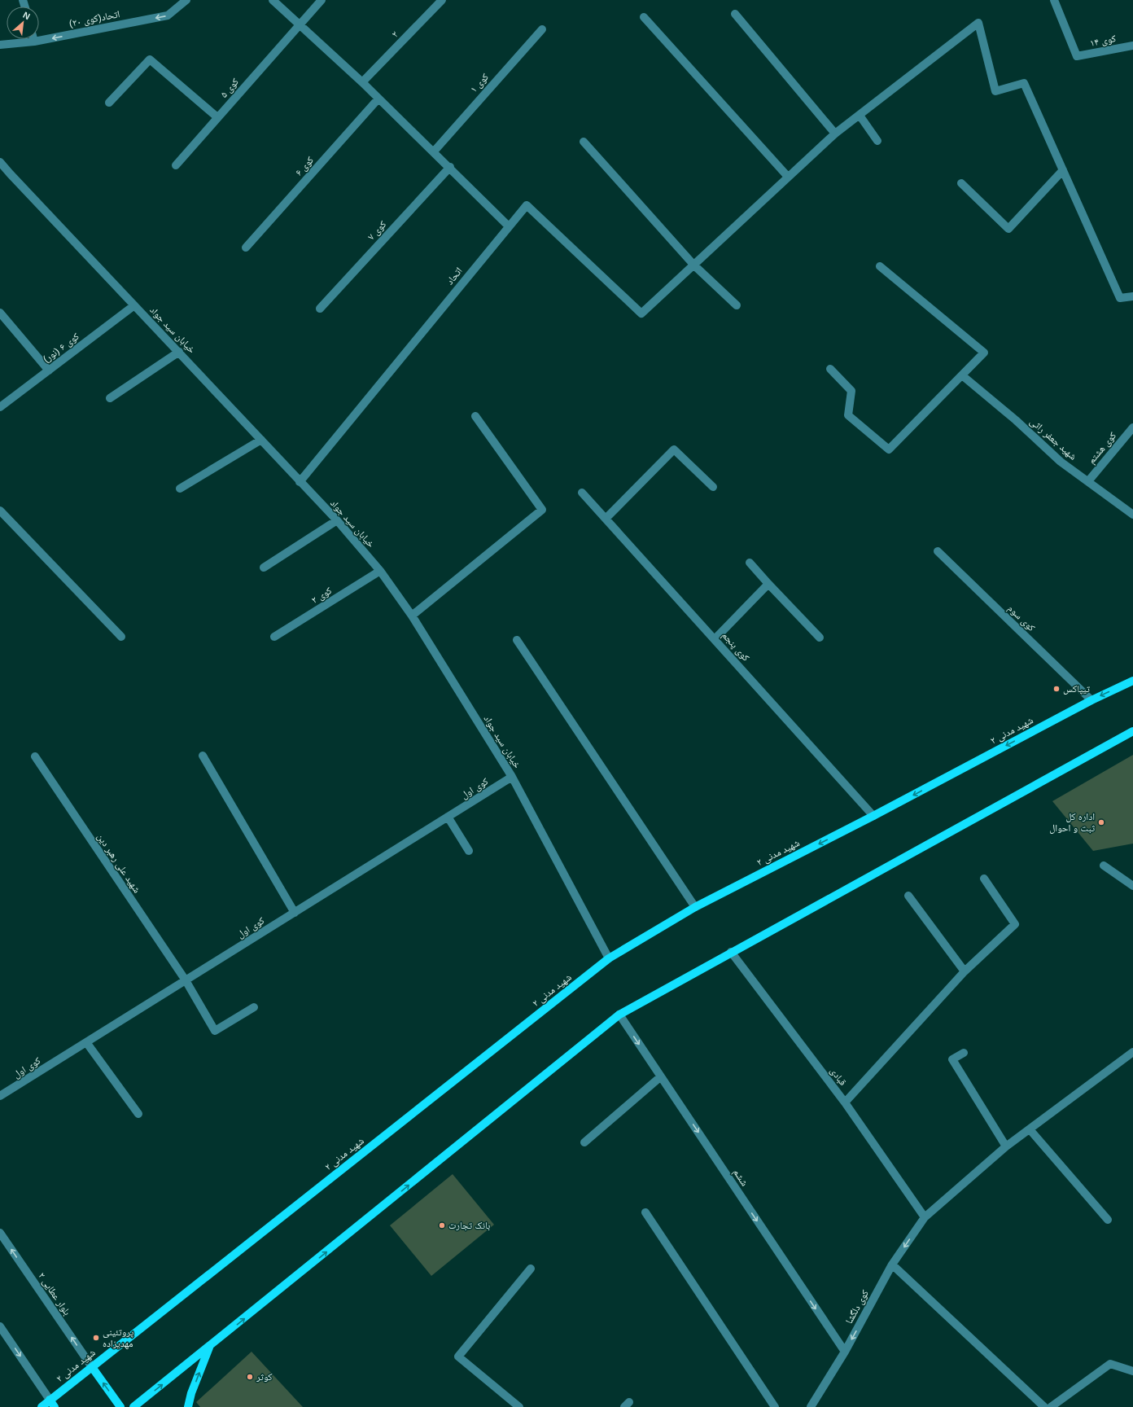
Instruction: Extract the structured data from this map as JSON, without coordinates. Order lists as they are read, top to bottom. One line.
{"streets":{"main road":["شهید مدنی ۲"],"street":["اتحاد(کوی ۲۰)","۲","کوی ۱۴","کوی ۱","کوی ۵","کوی ۶","کوی ۷","اتحاد","خیابان سید جواد","کوی ۶ (نور)","شهید جعفر راثی","کوی هشتم","کوی ۲","کوی سوم","کوی پنجم","کوی اول","شهید علی رهبر دین","قبادی","ششم","بلوار عطایی ۲","کوی دلگشا"]},"crossings":[["اتحاد","خیابان سید جواد"],["خیابان سید جواد","کوی ۶ (نور)"],["خیابان سید جواد","کوی ۲"],["خیابان سید جواد","شهید مدنی ۲"],["خیابان سید جواد","کوی اول"],["شهید جعفر راثی","کوی هشتم"],["کوی سوم","شهید مدنی ۲"],["کوی پنجم","شهید مدنی ۲"],["شهید مدنی ۲","بلوار عطایی ۲"],["کوی اول","شهید علی رهبر دین"],["قبادی","کوی دلگشا"],["ششم","کوی دلگشا"]],"one_way":["اتحاد(کوی ۲۰)","ششم"],"places":["تیپاکس","اداره کل ثبت و احوال","بانک تجارت","پروتئينی مهديزاده","کوثر"],"north":"top right"}
